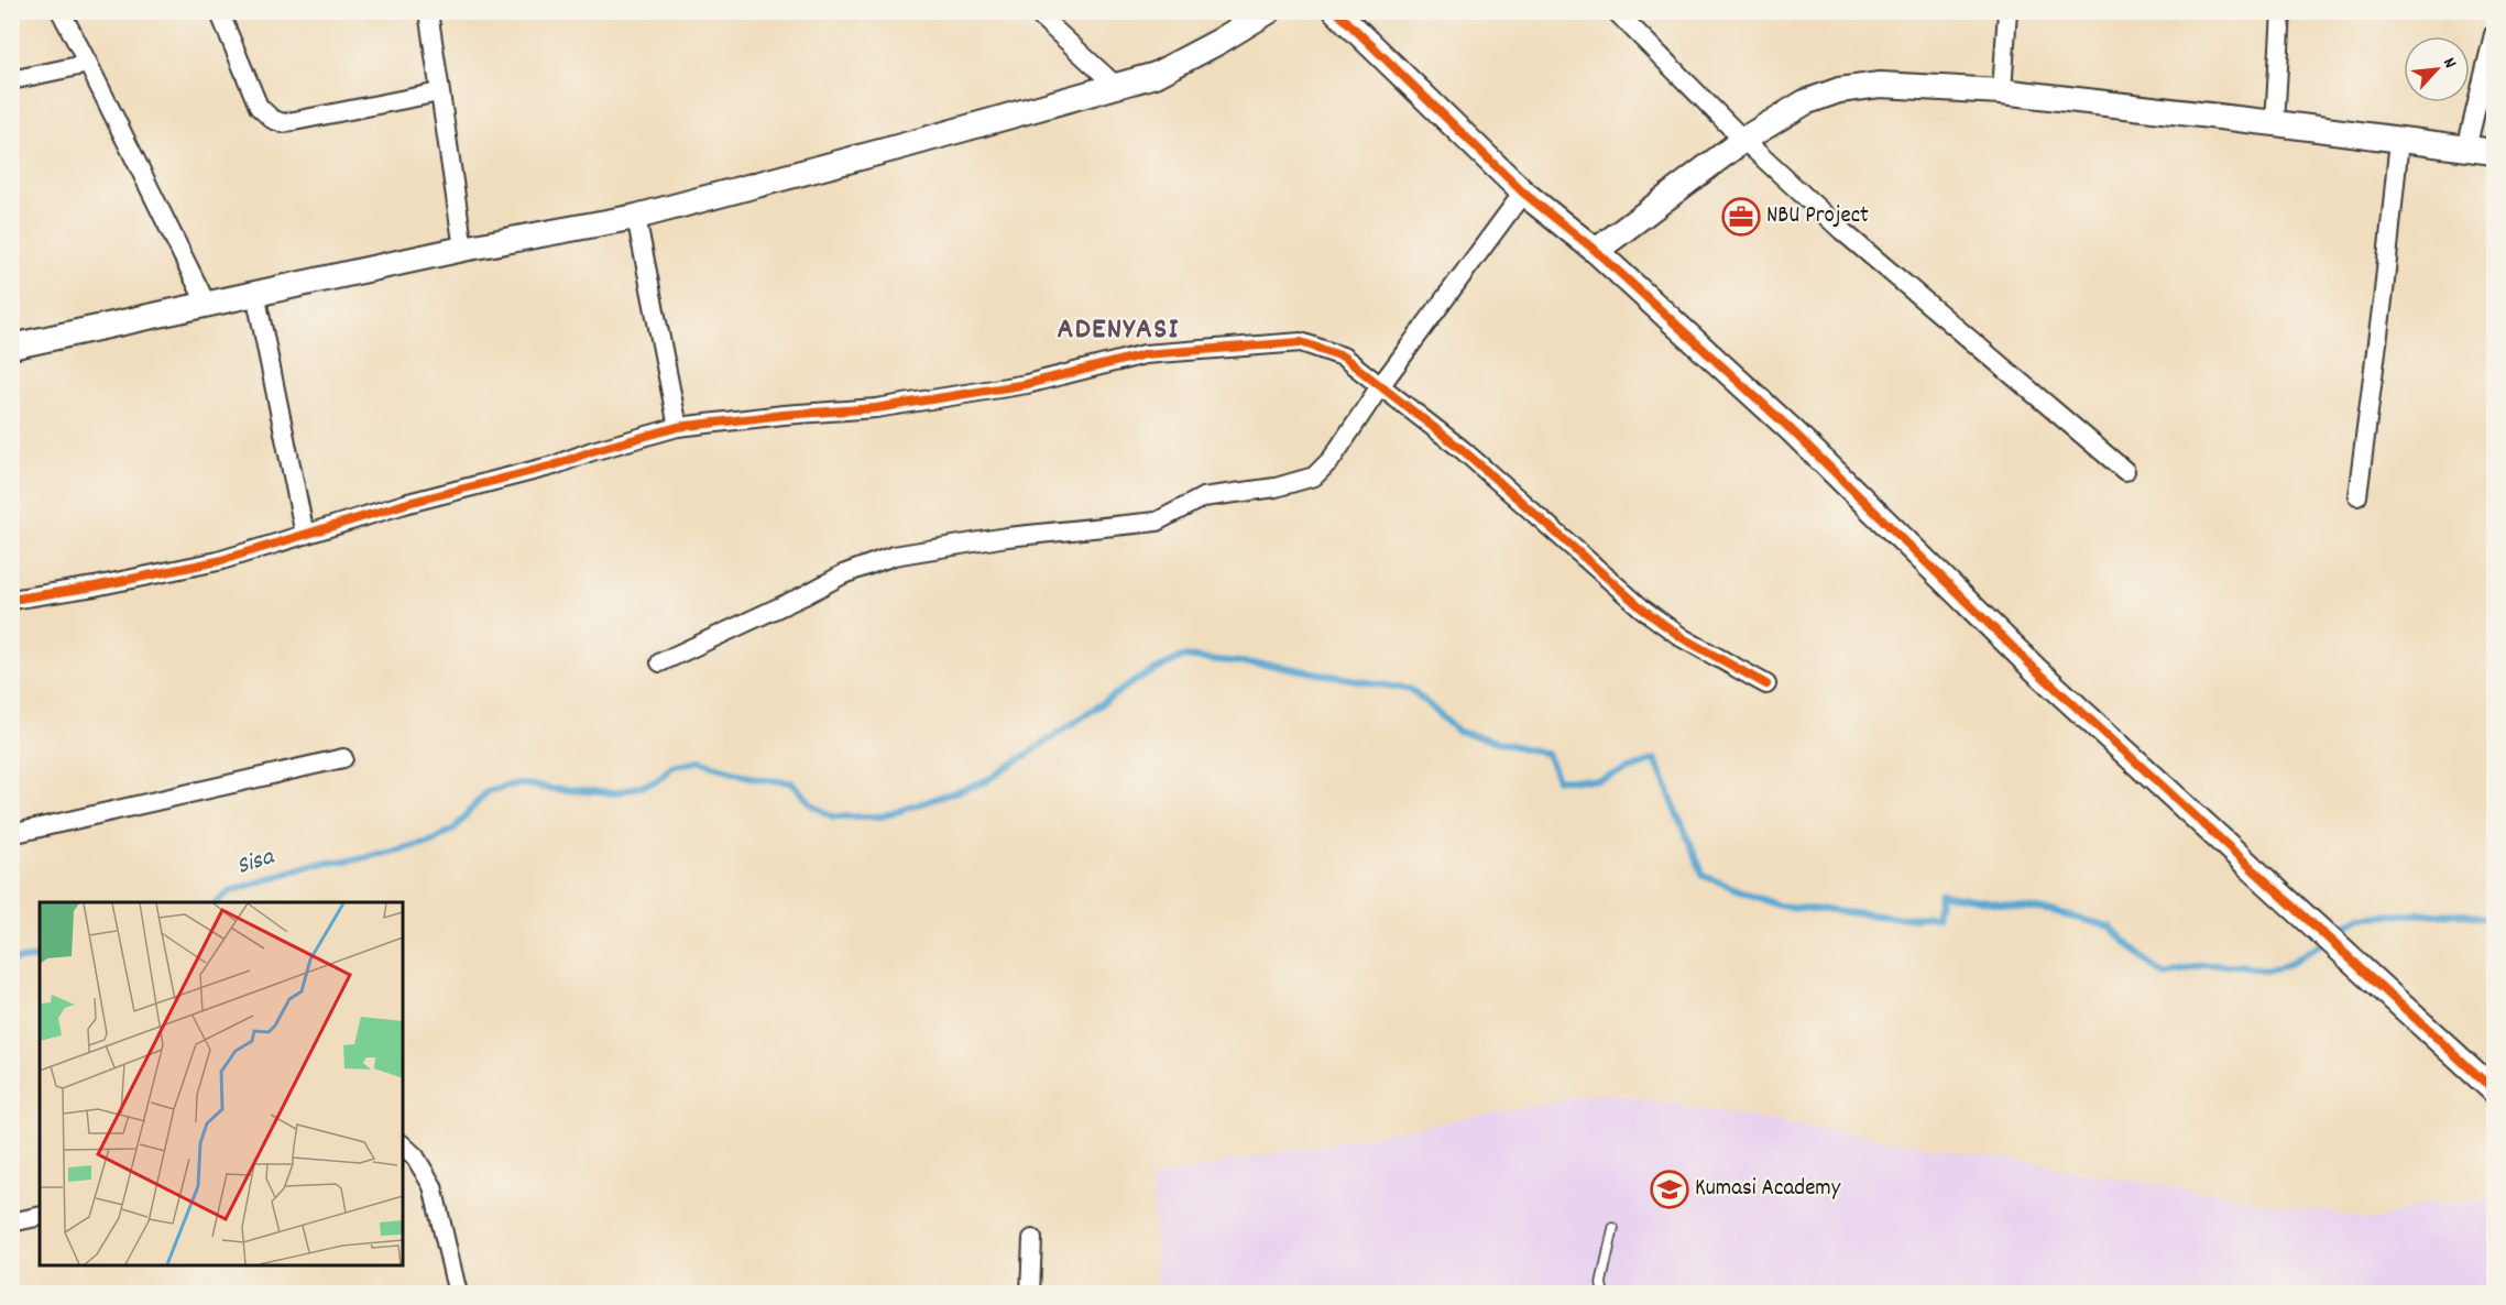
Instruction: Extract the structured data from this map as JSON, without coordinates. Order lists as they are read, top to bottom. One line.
{"districts":["ADENYASI"],"water":["Sisa"],"places":{"office":["NBU Project"],"school or university":["Kumasi Academy"]},"north":"top right"}
